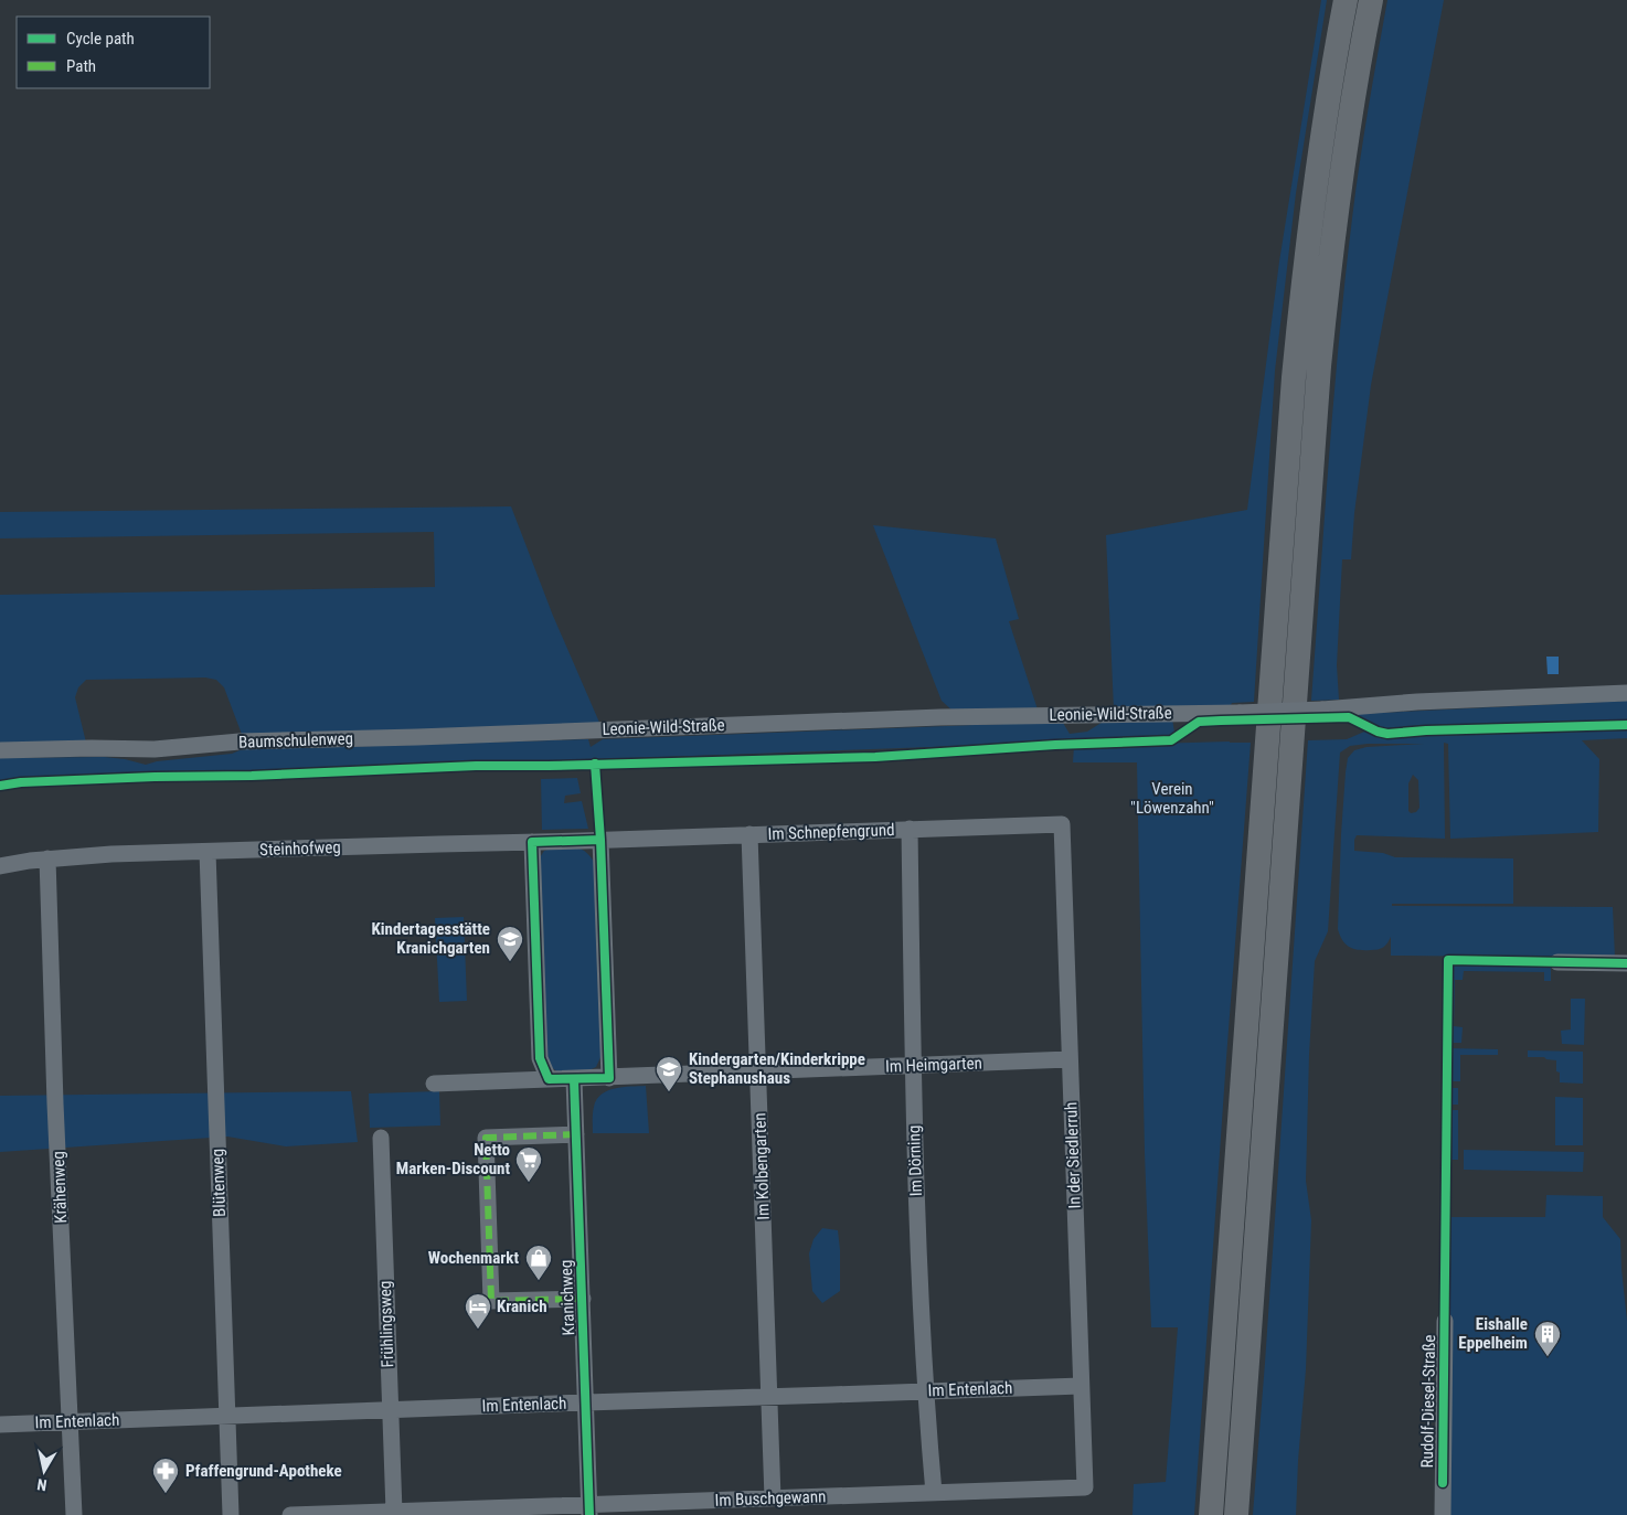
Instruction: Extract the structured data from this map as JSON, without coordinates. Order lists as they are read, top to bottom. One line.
{"streets":{"street":["Leonie-Wild-Straße","Baumschulenweg","Im Schnepfengrund","Steinhofweg","Im Heimgarten","In der Siedlerruh","Im Dörning","Im Kolbengarten","Blütenweg","Krähenweg","Kranichweg","Frühlingsweg","Im Entenlach","Rudolf-Diesel-Straße","Im Buschgewann"]},"crossings":[["Leonie-Wild-Straße","Baumschulenweg"],["Im Schnepfengrund","Steinhofweg"],["Im Schnepfengrund","In der Siedlerruh"],["Im Schnepfengrund","Im Dörning"],["Im Schnepfengrund","Im Kolbengarten"],["Steinhofweg","Blütenweg"],["Steinhofweg","Krähenweg"],["Im Heimgarten","In der Siedlerruh"],["Im Heimgarten","Im Dörning"],["Im Heimgarten","Im Kolbengarten"],["Im Heimgarten","Kranichweg"],["In der Siedlerruh","Im Entenlach"],["In der Siedlerruh","Im Buschgewann"],["Im Dörning","Im Entenlach"],["Im Dörning","Im Buschgewann"],["Im Kolbengarten","Im Entenlach"],["Im Kolbengarten","Im Buschgewann"],["Blütenweg","Im Entenlach"],["Krähenweg","Im Entenlach"],["Kranichweg","Im Entenlach"],["Kranichweg","Im Buschgewann"],["Frühlingsweg","Im Entenlach"],["Frühlingsweg","Im Buschgewann"]],"parks":["Verein \"Löwenzahn\""],"places":{"school or university":["Kindertagesstätte Kranichgarten","Kindergarten/Kinderkrippe Stephanushaus"],"supermarket":["Netto Marken-Discount"],"shop":["Wochenmarkt"],"hotel":["Kranich"],"building":["Eishalle Eppelheim"],"pharmacy":["Pfaffengrund-Apotheke"]},"legend":["Cycle path","Path"],"north":"bottom"}
